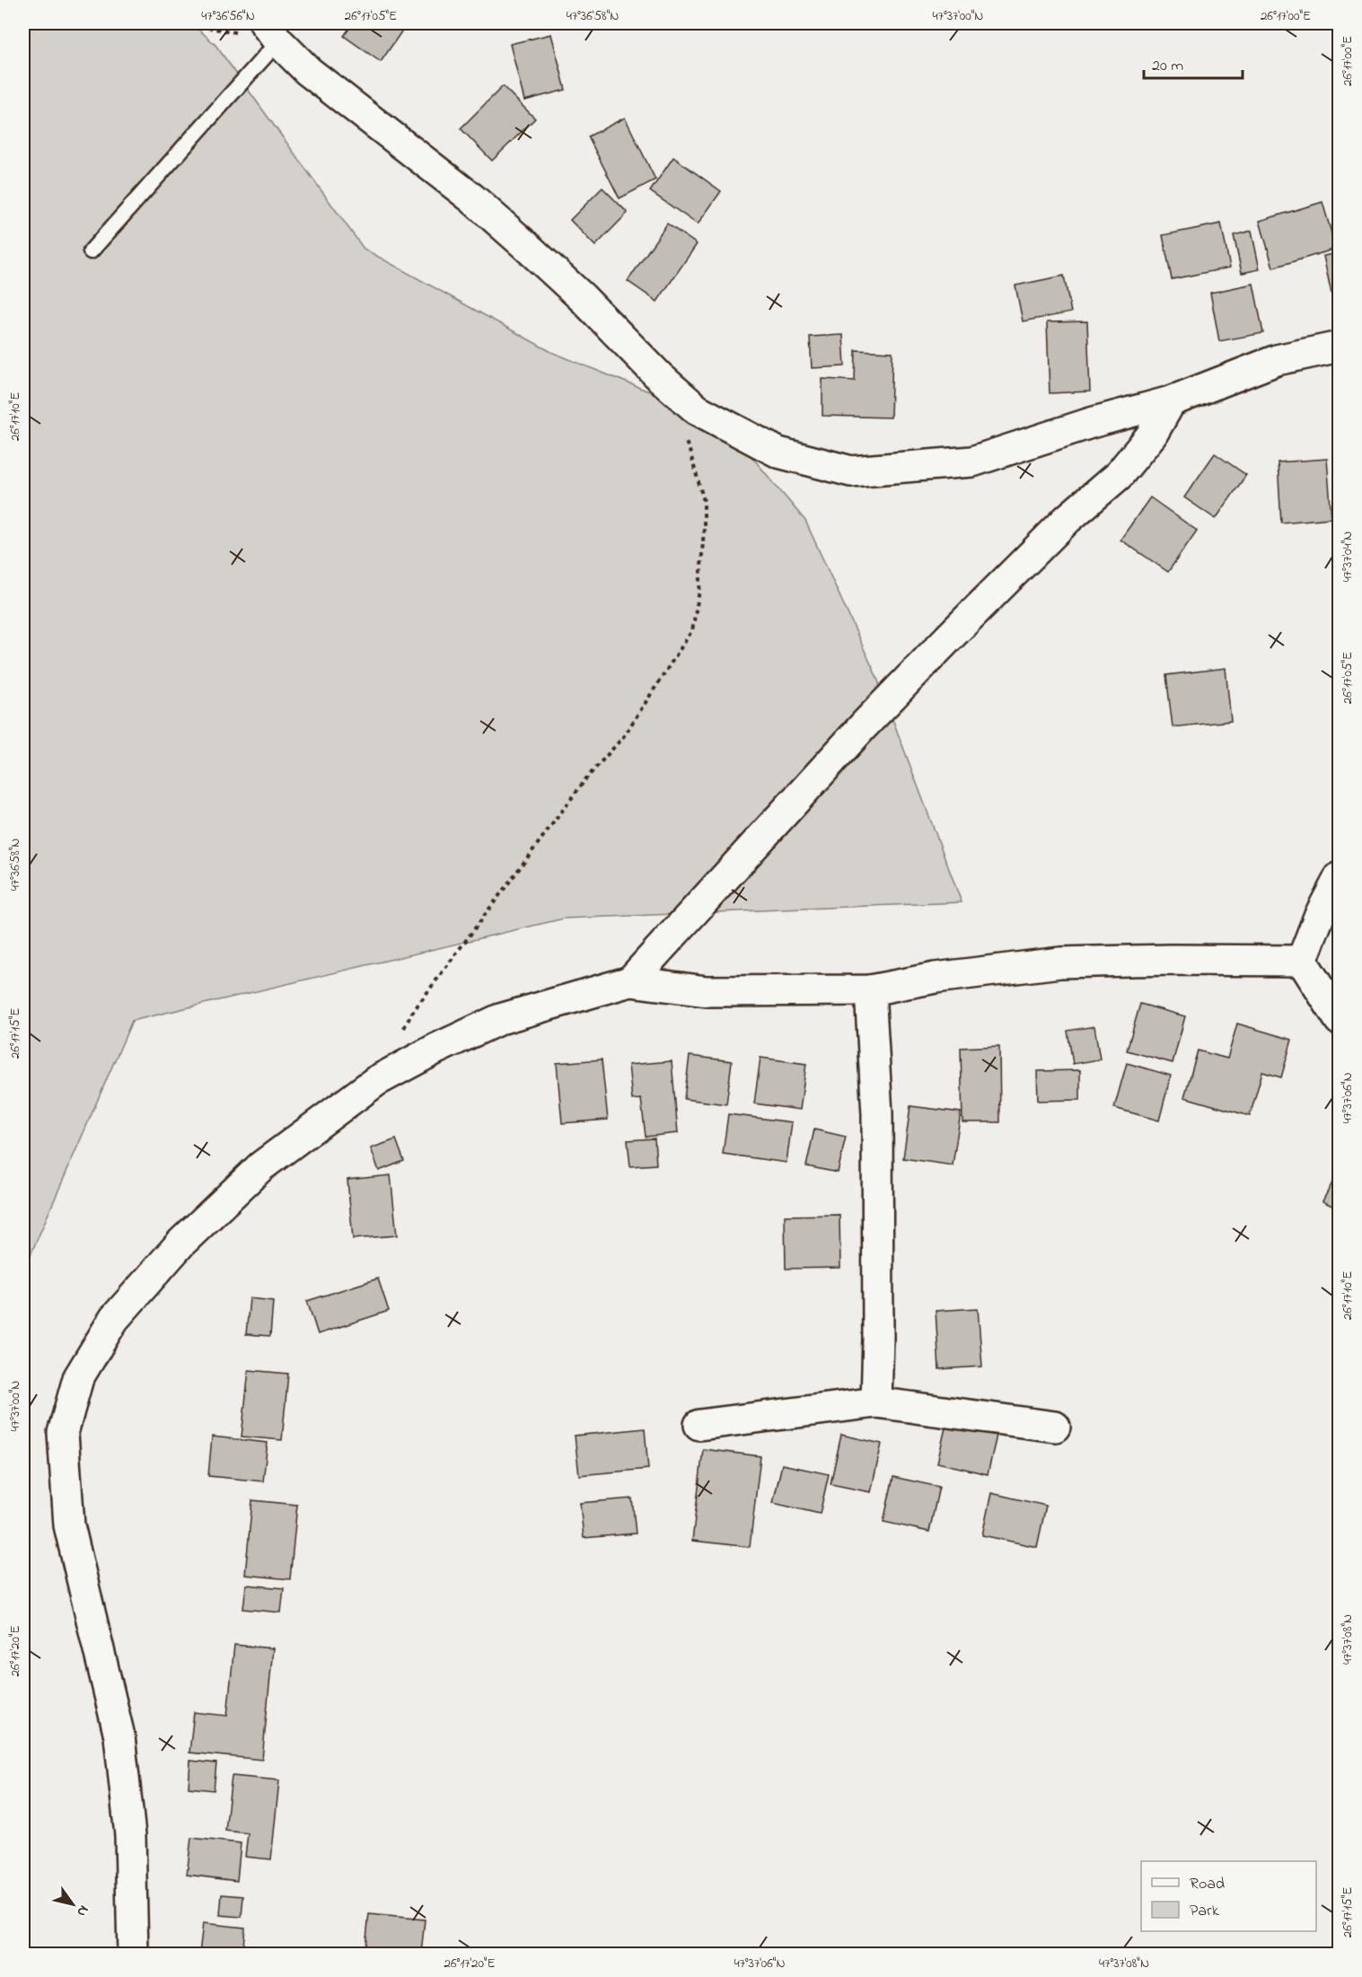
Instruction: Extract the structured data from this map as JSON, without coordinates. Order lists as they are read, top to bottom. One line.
{"legend":["Road","Park"],"scale_bar":"20 m","north":"bottom right","coordinates":["47°36'56\"N","26°17'05\"E","47°36'58\"N","47°37'00\"N","26°17'00\"E","26°17'10\"E","47°37'04\"N","26°17'15\"E","47°37'06\"N","47°37'08\"N","26°17'20\"E"]}
